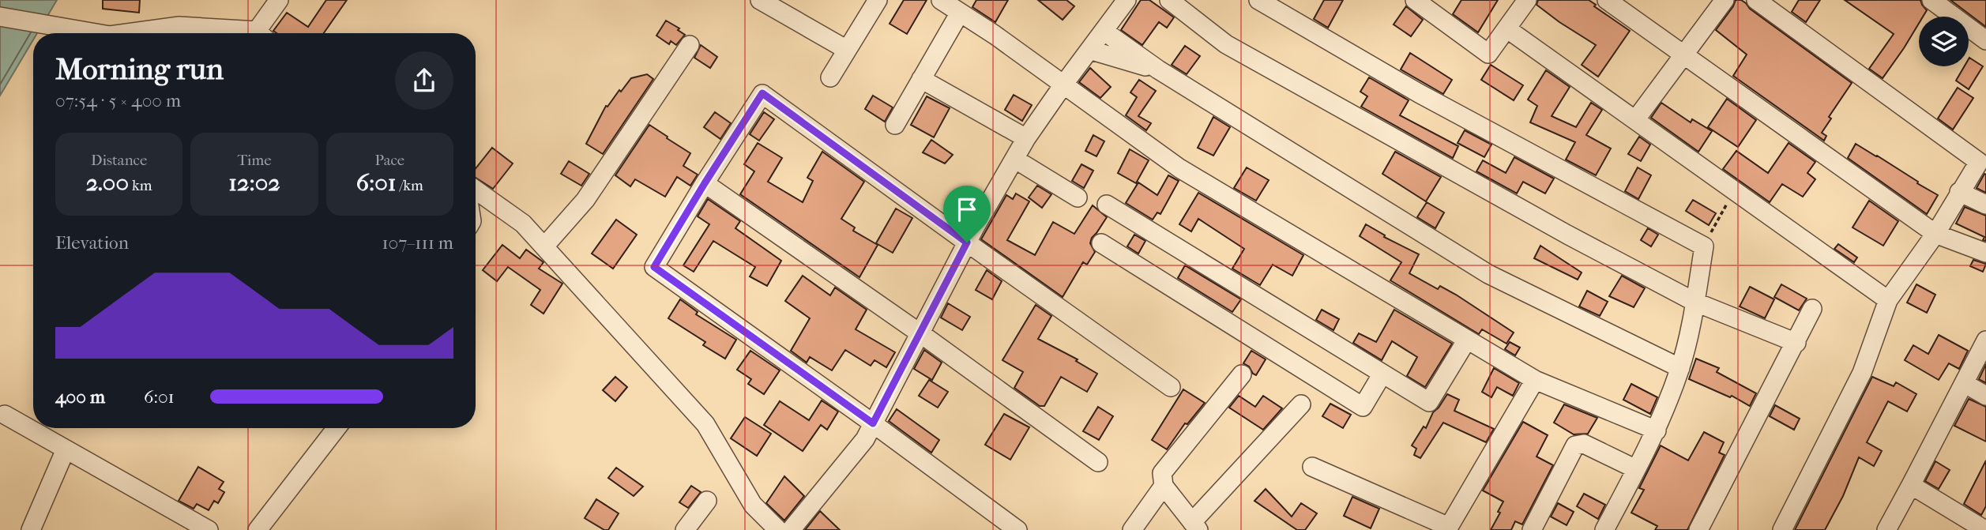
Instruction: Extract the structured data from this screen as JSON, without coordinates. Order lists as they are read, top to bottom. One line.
{"page":{"heading":["Morning run","07:54 · 5 × 400 m"],"stats":[["Distance","2.00 km"],["Time","12:02"],["Pace","6:01 /km"]],"chart":["Elevation","107–111 m"],"list":[{"name":"400 m","note":"6:01"}]}}
